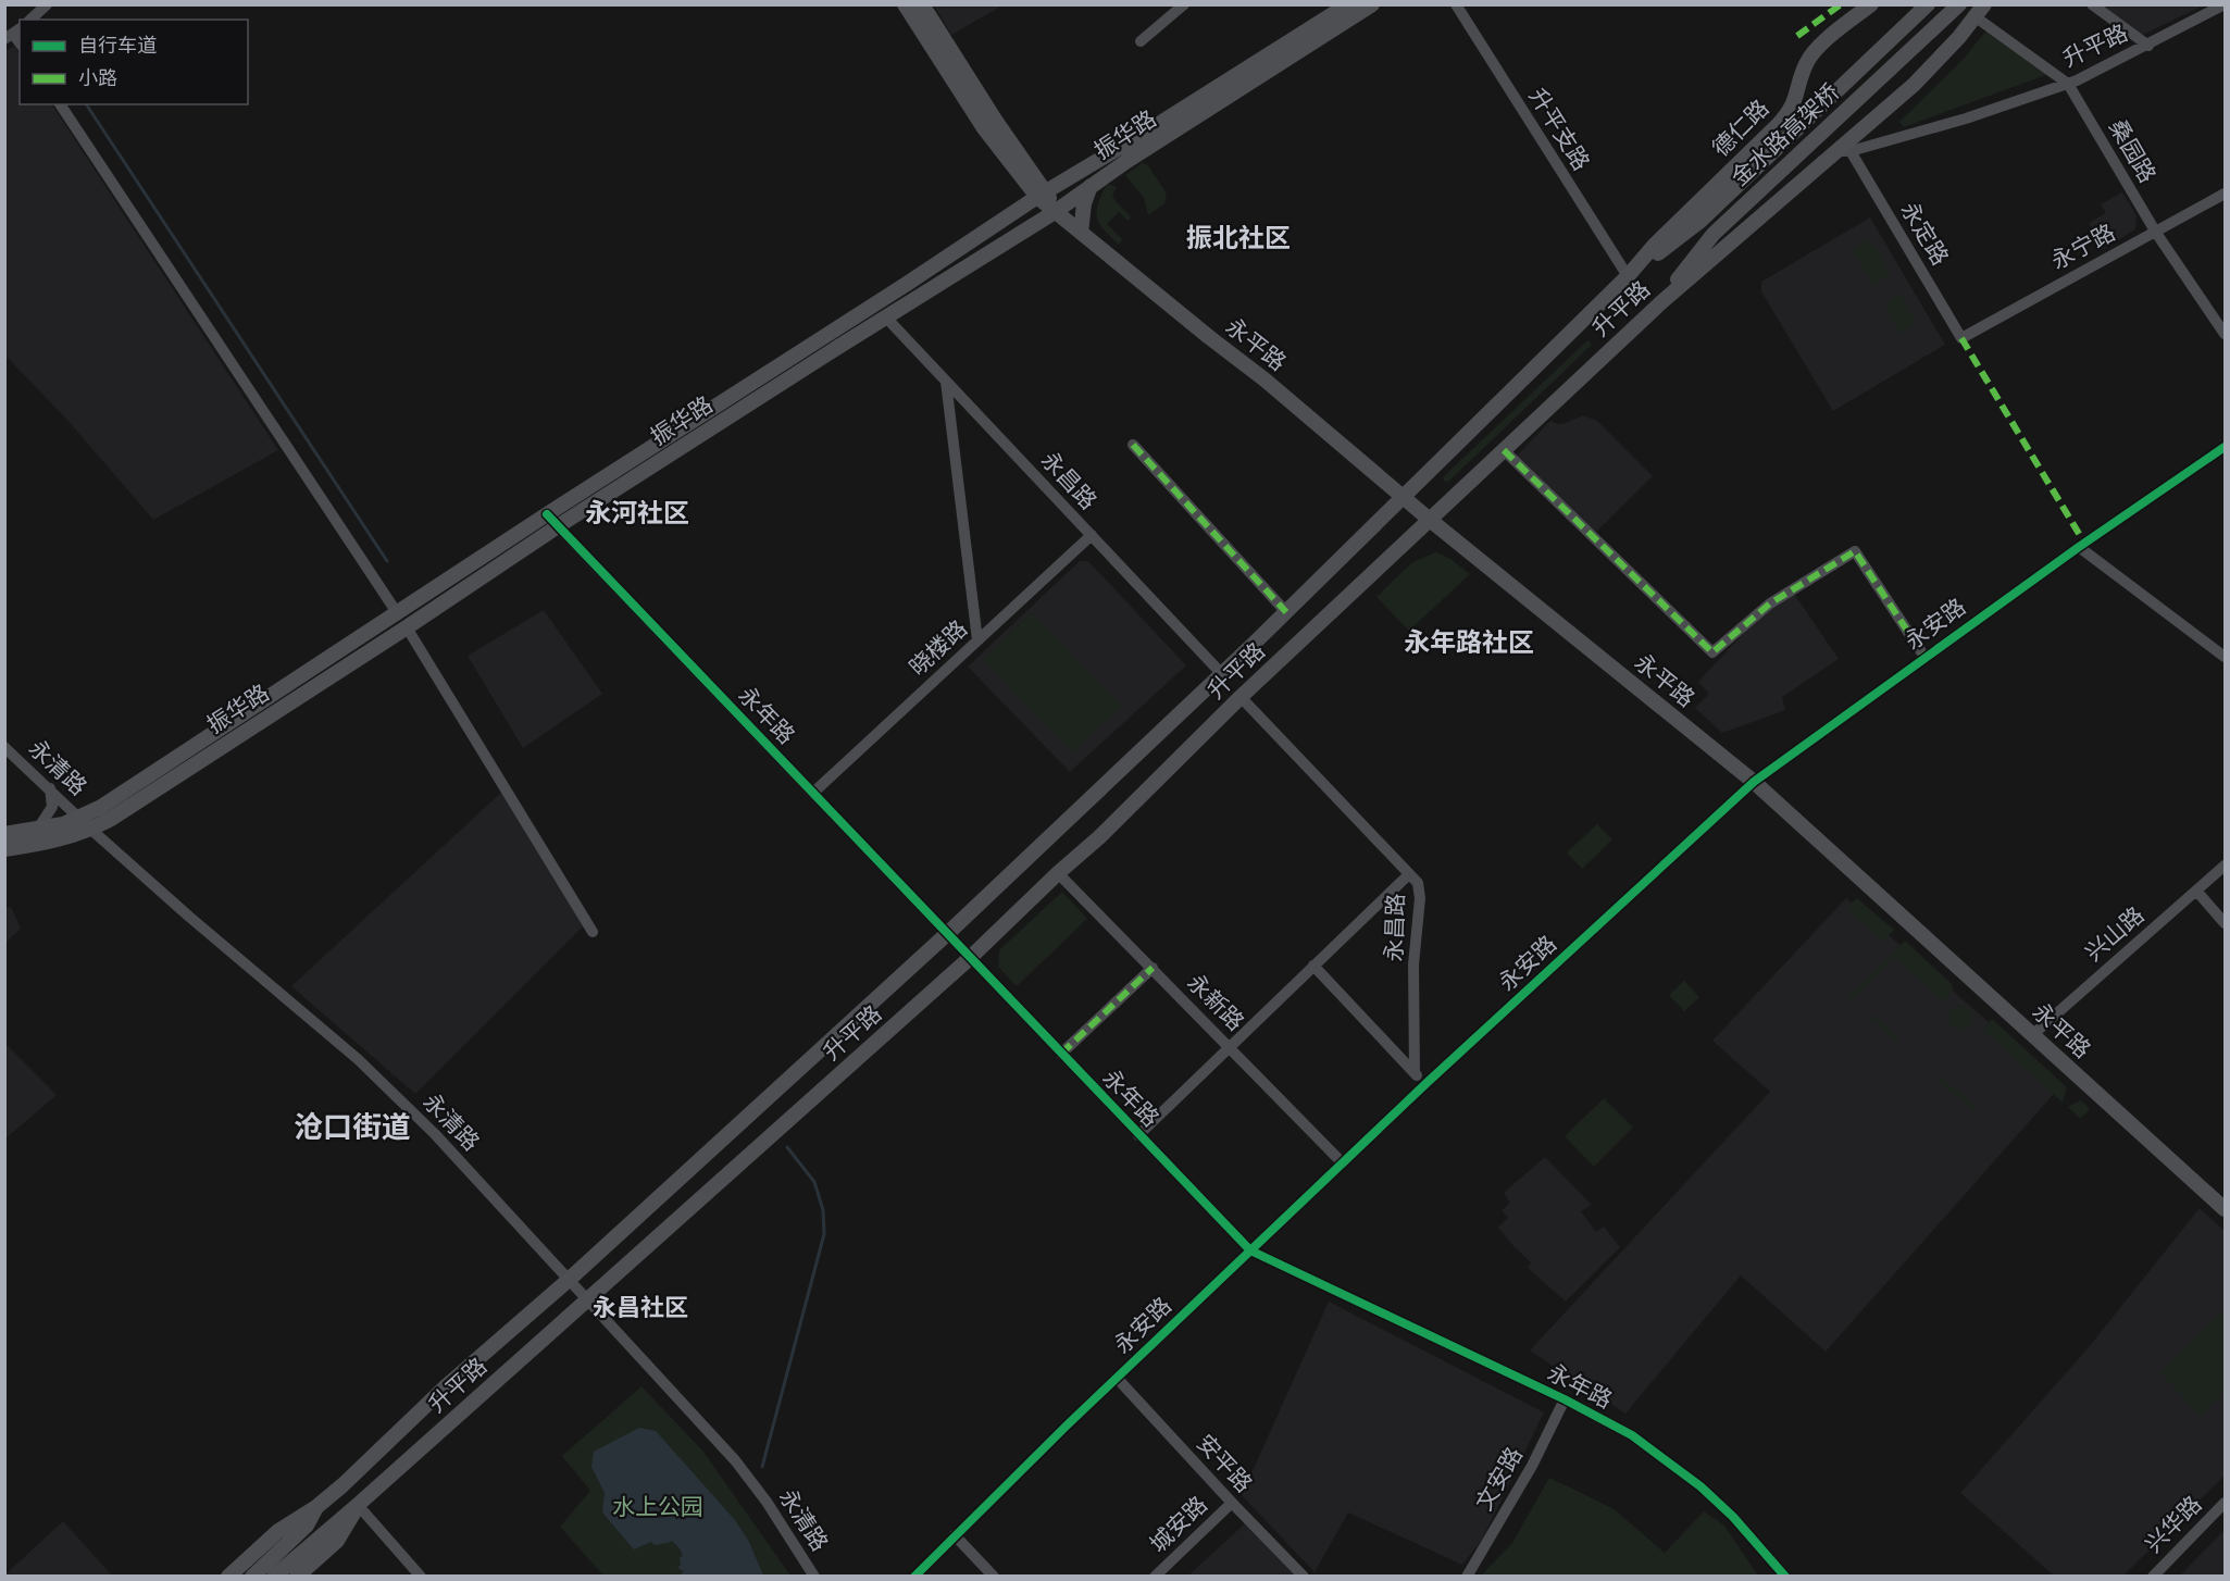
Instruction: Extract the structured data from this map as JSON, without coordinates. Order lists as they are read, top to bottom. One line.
{"streets":{"main road":["升平路","德仁路","振华路","金水路高架桥","永平路"],"street":["升平支路","桑园路","永定路","永宁路","永昌路","永安路","晓楼路","永年路","永清路","兴山路","永新路","安平路","文安路","城安路","兴华路"]},"crossings":[["升平路","德仁路"],["升平路","升平支路"],["升平路","金水路高架桥"],["升平路","桑园路"],["升平路","永定路"],["升平路","永平路"],["升平路","永昌路"],["升平路","永年路"],["升平路","永清路"],["升平路","永新路"],["德仁路","升平支路"],["德仁路","金水路高架桥"],["升平支路","金水路高架桥"],["振华路","永平路"],["振华路","永昌路"],["振华路","永年路"],["振华路","永清路"],["桑园路","永宁路"],["永定路","永宁路"],["永平路","永安路"],["永平路","兴山路"],["永昌路","晓楼路"],["永安路","永年路"],["永安路","永新路"],["永安路","安平路"],["晓楼路","永年路"],["永年路","文安路"],["安平路","城安路"]],"districts":["振北社区","永河社区","永年路社区","沧口街道","永昌社区"],"parks":["水上公园"],"legend":["自行车道","小路"]}
